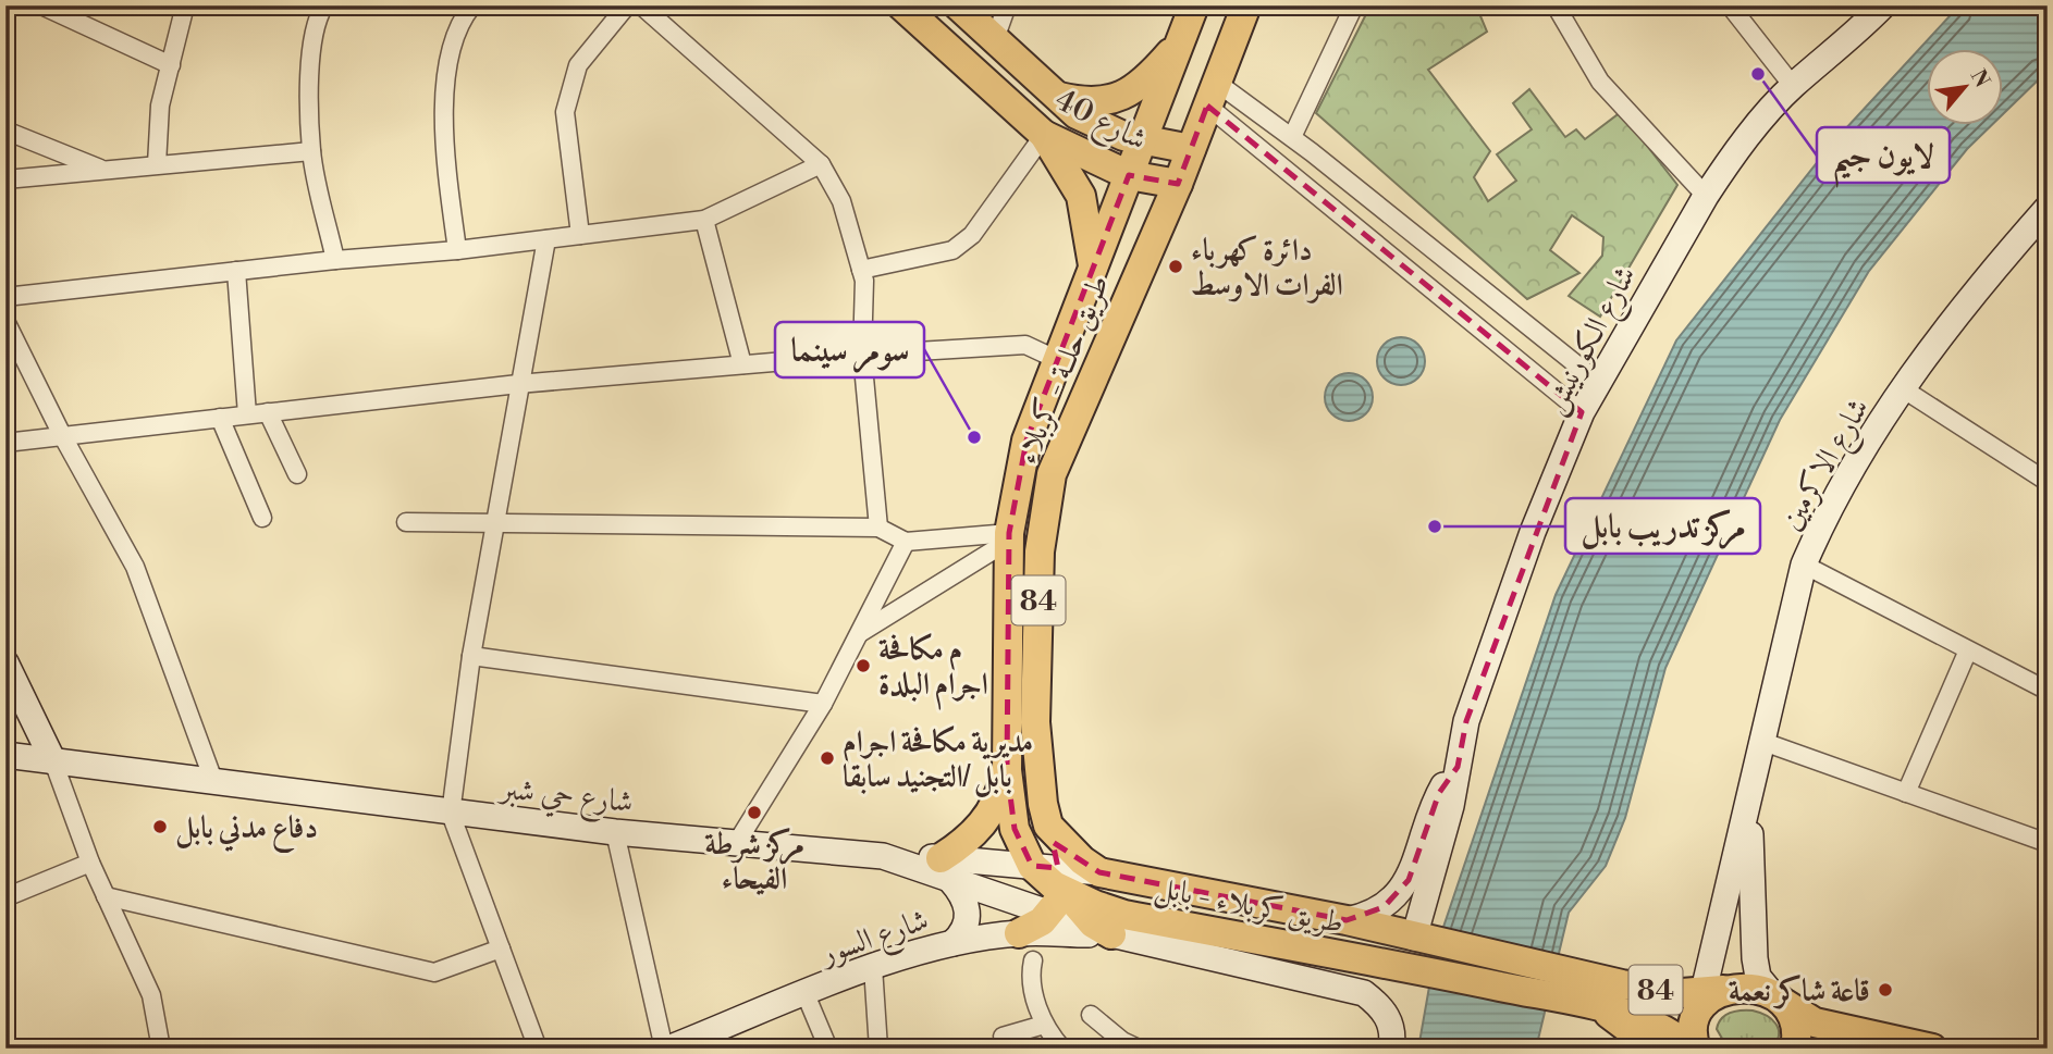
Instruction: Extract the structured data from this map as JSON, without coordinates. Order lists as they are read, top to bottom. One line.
{"streets":{"main road":["شارع 40","طريق حلــة - كربلاء","84","طريق كربلاء - بابل"],"street":["شارع الكورنيش","شارع الاكرمين","شارع حي شبر","شارع السور"]},"crossings":[["شارع 40","طريق حلــة - كربلاء"],["شارع الكورنيش","84"],["طريق حلــة - كربلاء","84"],["طريق حلــة - كربلاء","طريق كربلاء - بابل"],["شارع الاكرمين","84"],["84","طريق كربلاء - بابل"]],"places":["لايون جيم","دائرة كهرباء الفرات الاوسط","سومر سينما","مركز تدريب بابل","م مكافحة اجرام البلدة","مديرية مكافحة اجرام بابل /التجنيد سابقا","مركز شرطة الفيحاء","دفاع مدني بابل","قاعة شاكر نعمة"],"north":"top right"}
